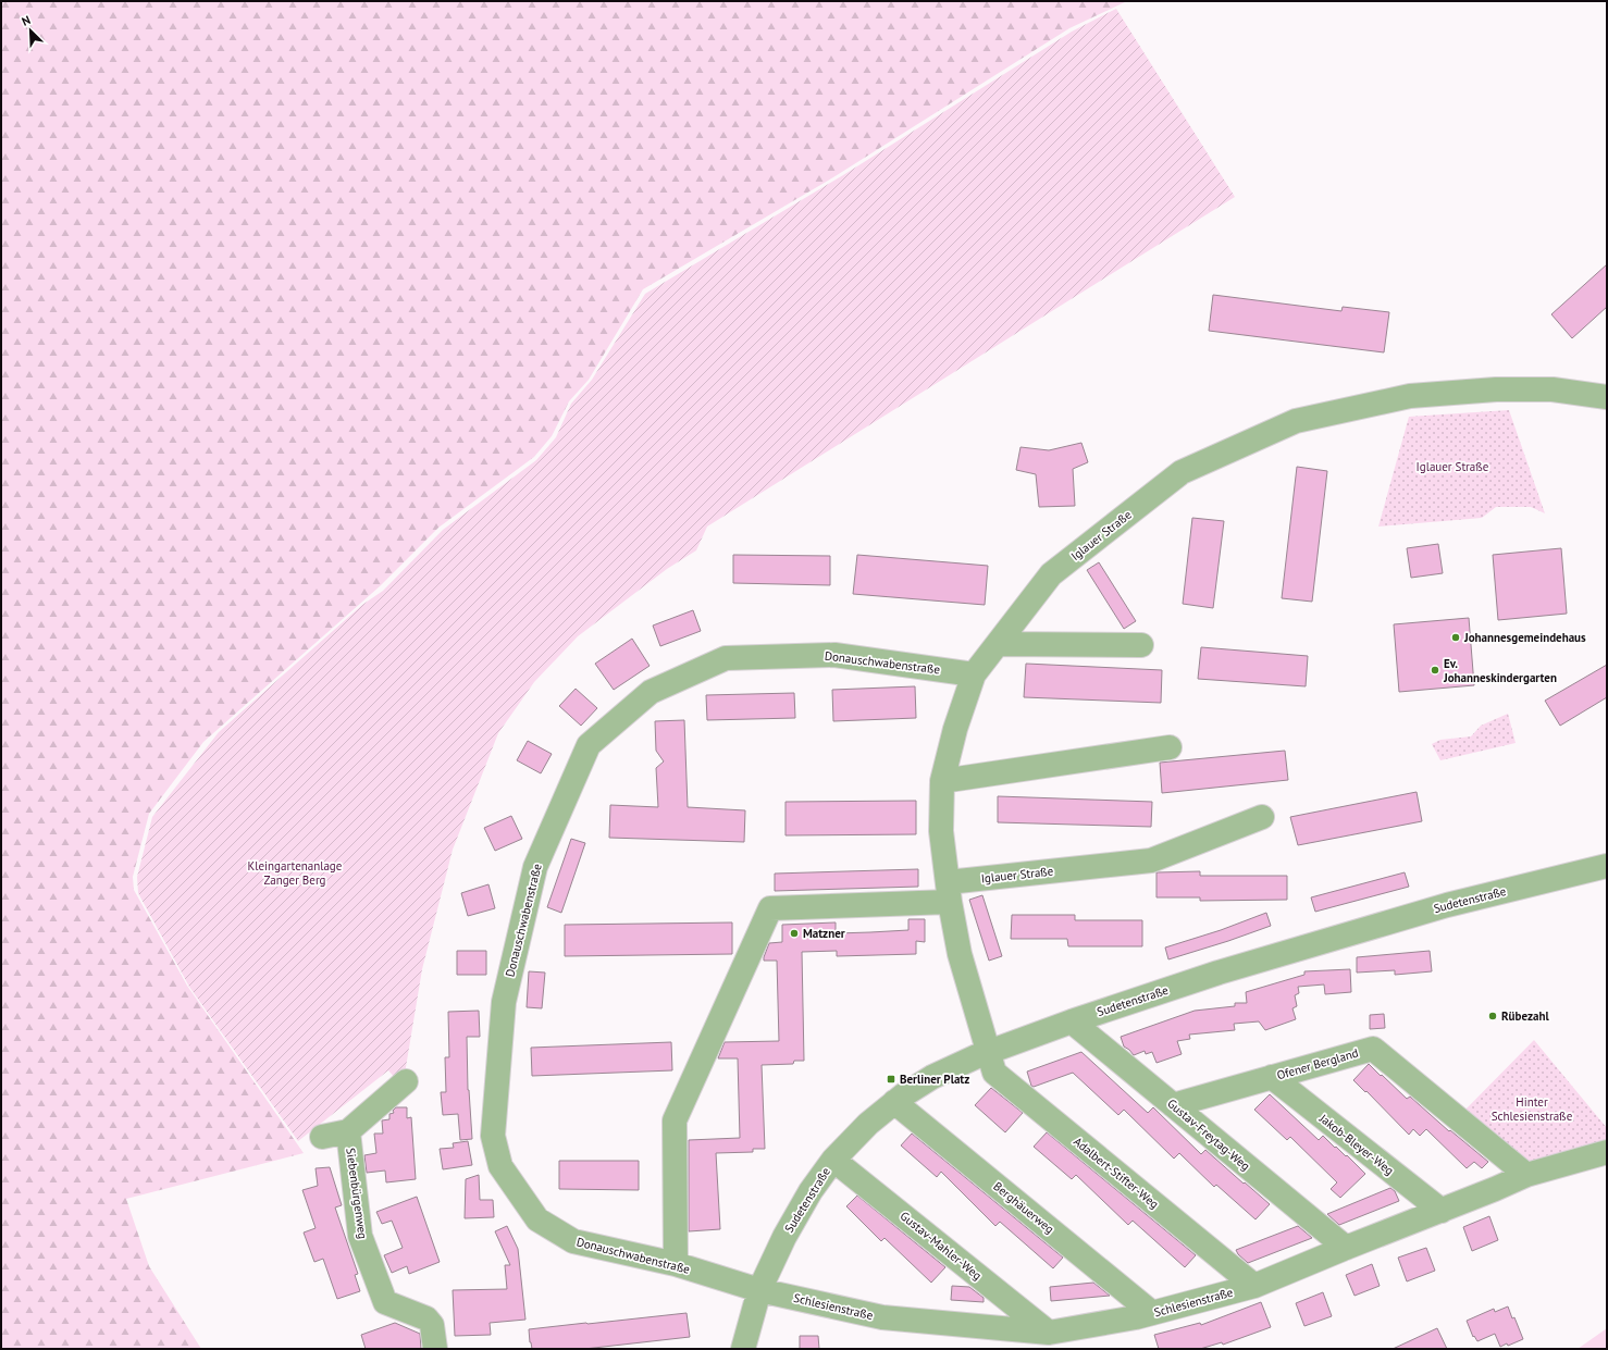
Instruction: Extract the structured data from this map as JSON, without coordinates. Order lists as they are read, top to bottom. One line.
{"streets":{"street":["Iglauer Straße","Donauschwabenstraße","Sudetenstraße","Ofener Bergland","Gustav-Freytag-Weg","Jakob-Bleyer-Weg","Adalbert-Stifter-Weg","Siebenbürgenweg","Berghäuerweg","Gustav-Mahler-Weg","Schlesienstraße"]},"crossings":[["Iglauer Straße","Donauschwabenstraße"],["Iglauer Straße","Sudetenstraße"],["Iglauer Straße","Adalbert-Stifter-Weg"],["Donauschwabenstraße","Sudetenstraße"],["Donauschwabenstraße","Schlesienstraße"],["Sudetenstraße","Gustav-Freytag-Weg"],["Sudetenstraße","Adalbert-Stifter-Weg"],["Sudetenstraße","Berghäuerweg"],["Sudetenstraße","Gustav-Mahler-Weg"],["Sudetenstraße","Schlesienstraße"],["Ofener Bergland","Gustav-Freytag-Weg"],["Ofener Bergland","Jakob-Bleyer-Weg"],["Ofener Bergland","Schlesienstraße"],["Gustav-Freytag-Weg","Schlesienstraße"],["Jakob-Bleyer-Weg","Schlesienstraße"],["Adalbert-Stifter-Weg","Schlesienstraße"],["Berghäuerweg","Schlesienstraße"],["Gustav-Mahler-Weg","Schlesienstraße"]],"parks":["Iglauer Straße","Kleingartenanlage Zanger Berg","Hinter Schlesienstraße"],"places":{"other":["Johannesgemeindehaus","Ev. Johanneskindergarten","Matzner","Rübezahl"],"transit":["Berliner Platz"]},"north":"top left"}
